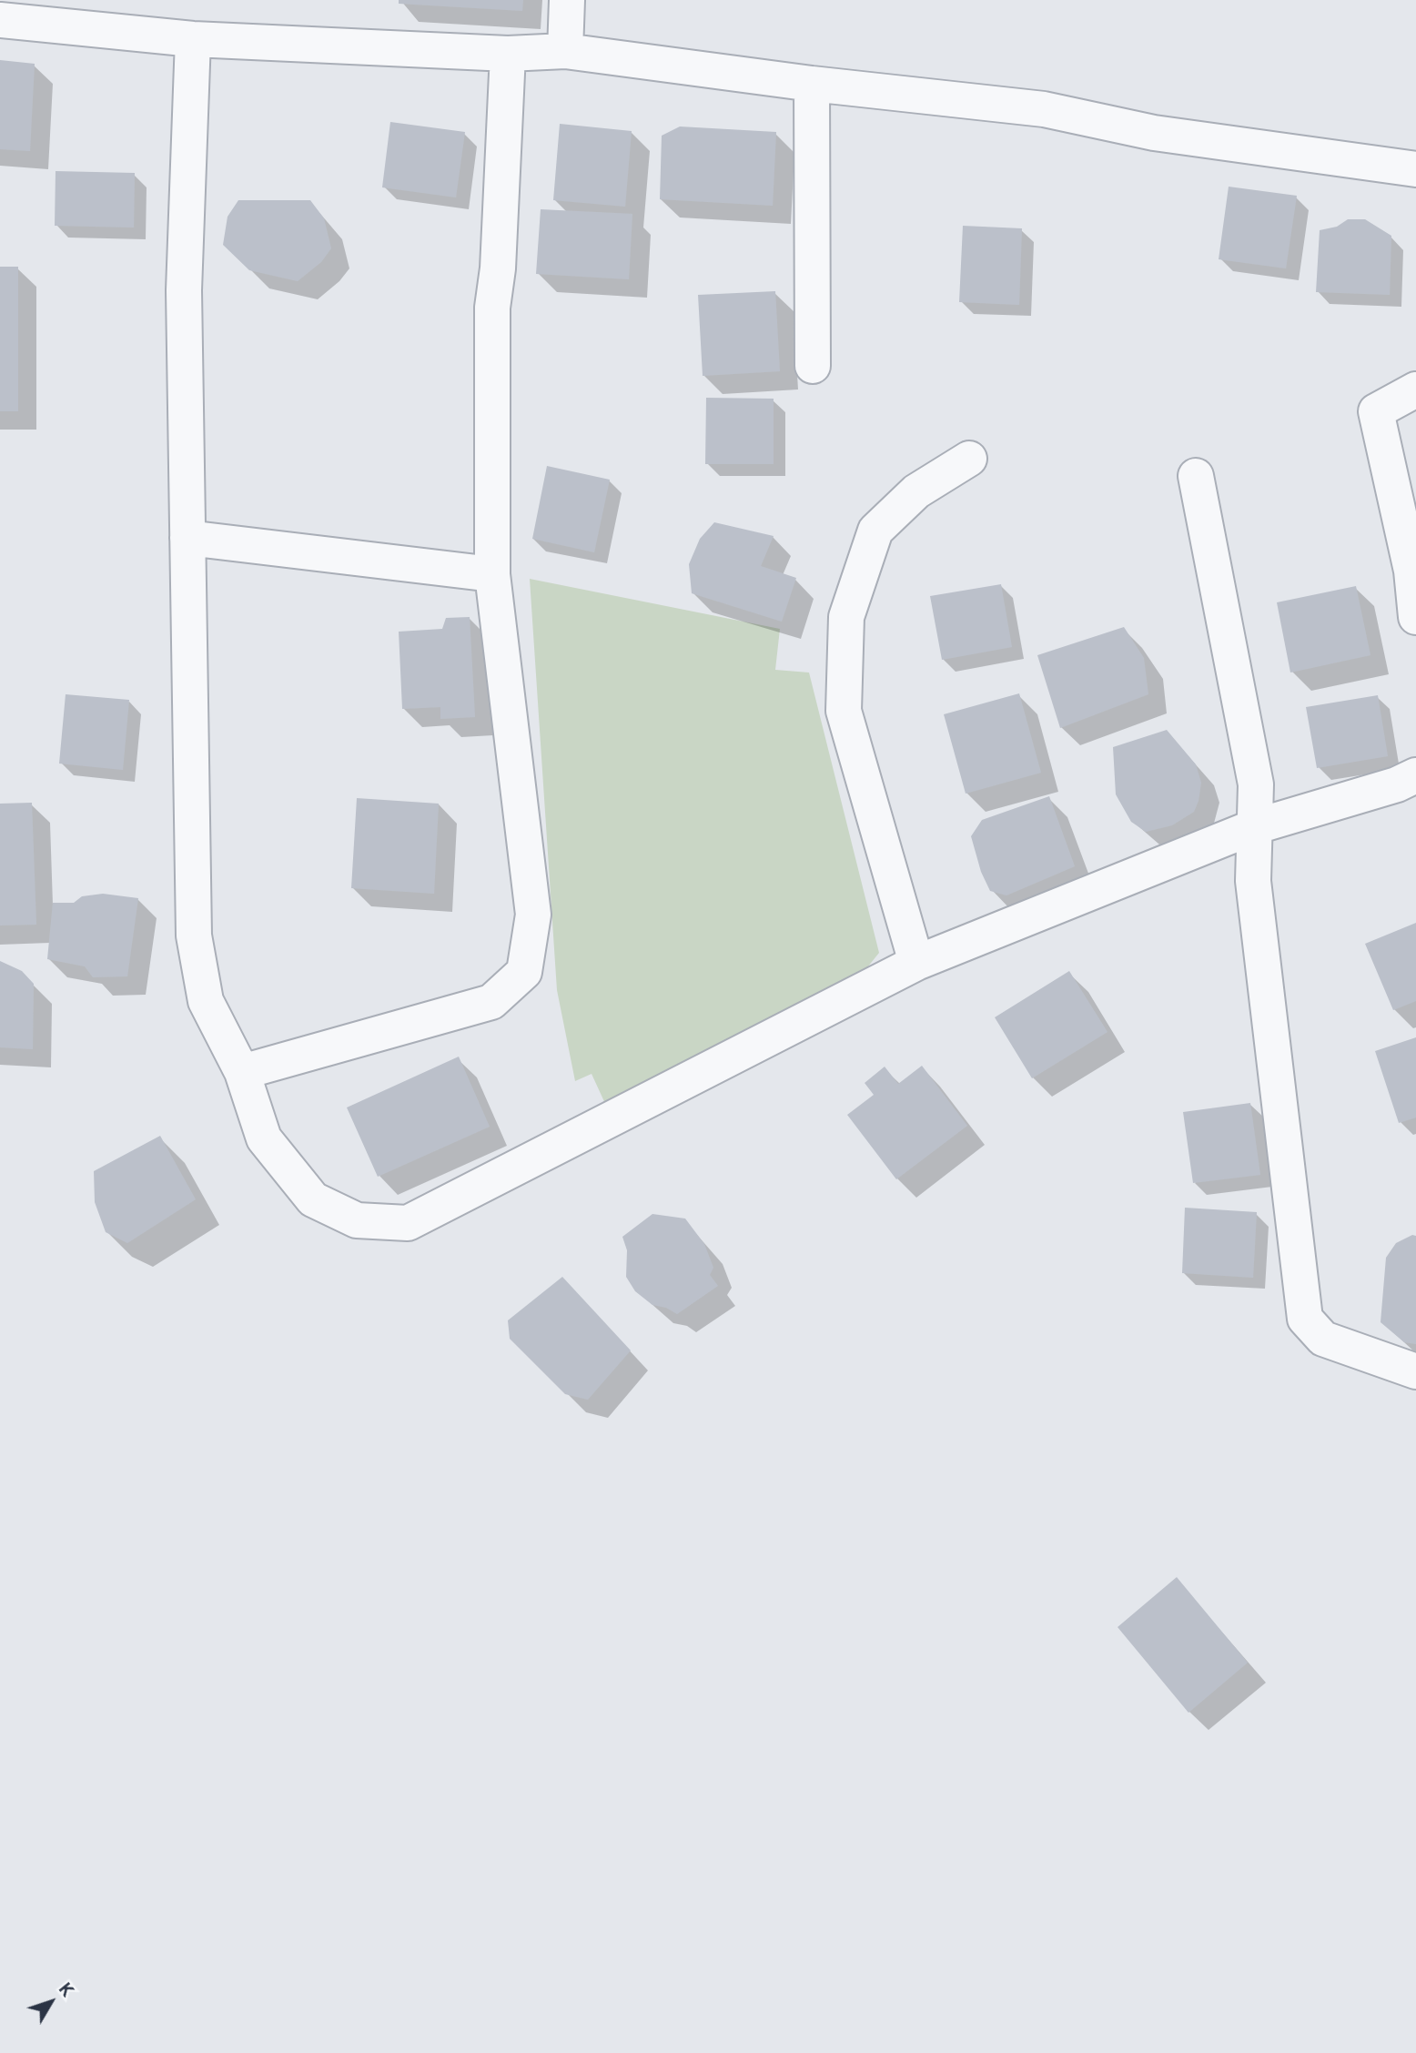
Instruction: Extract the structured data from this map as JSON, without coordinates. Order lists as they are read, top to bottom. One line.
{"north":"top right"}
